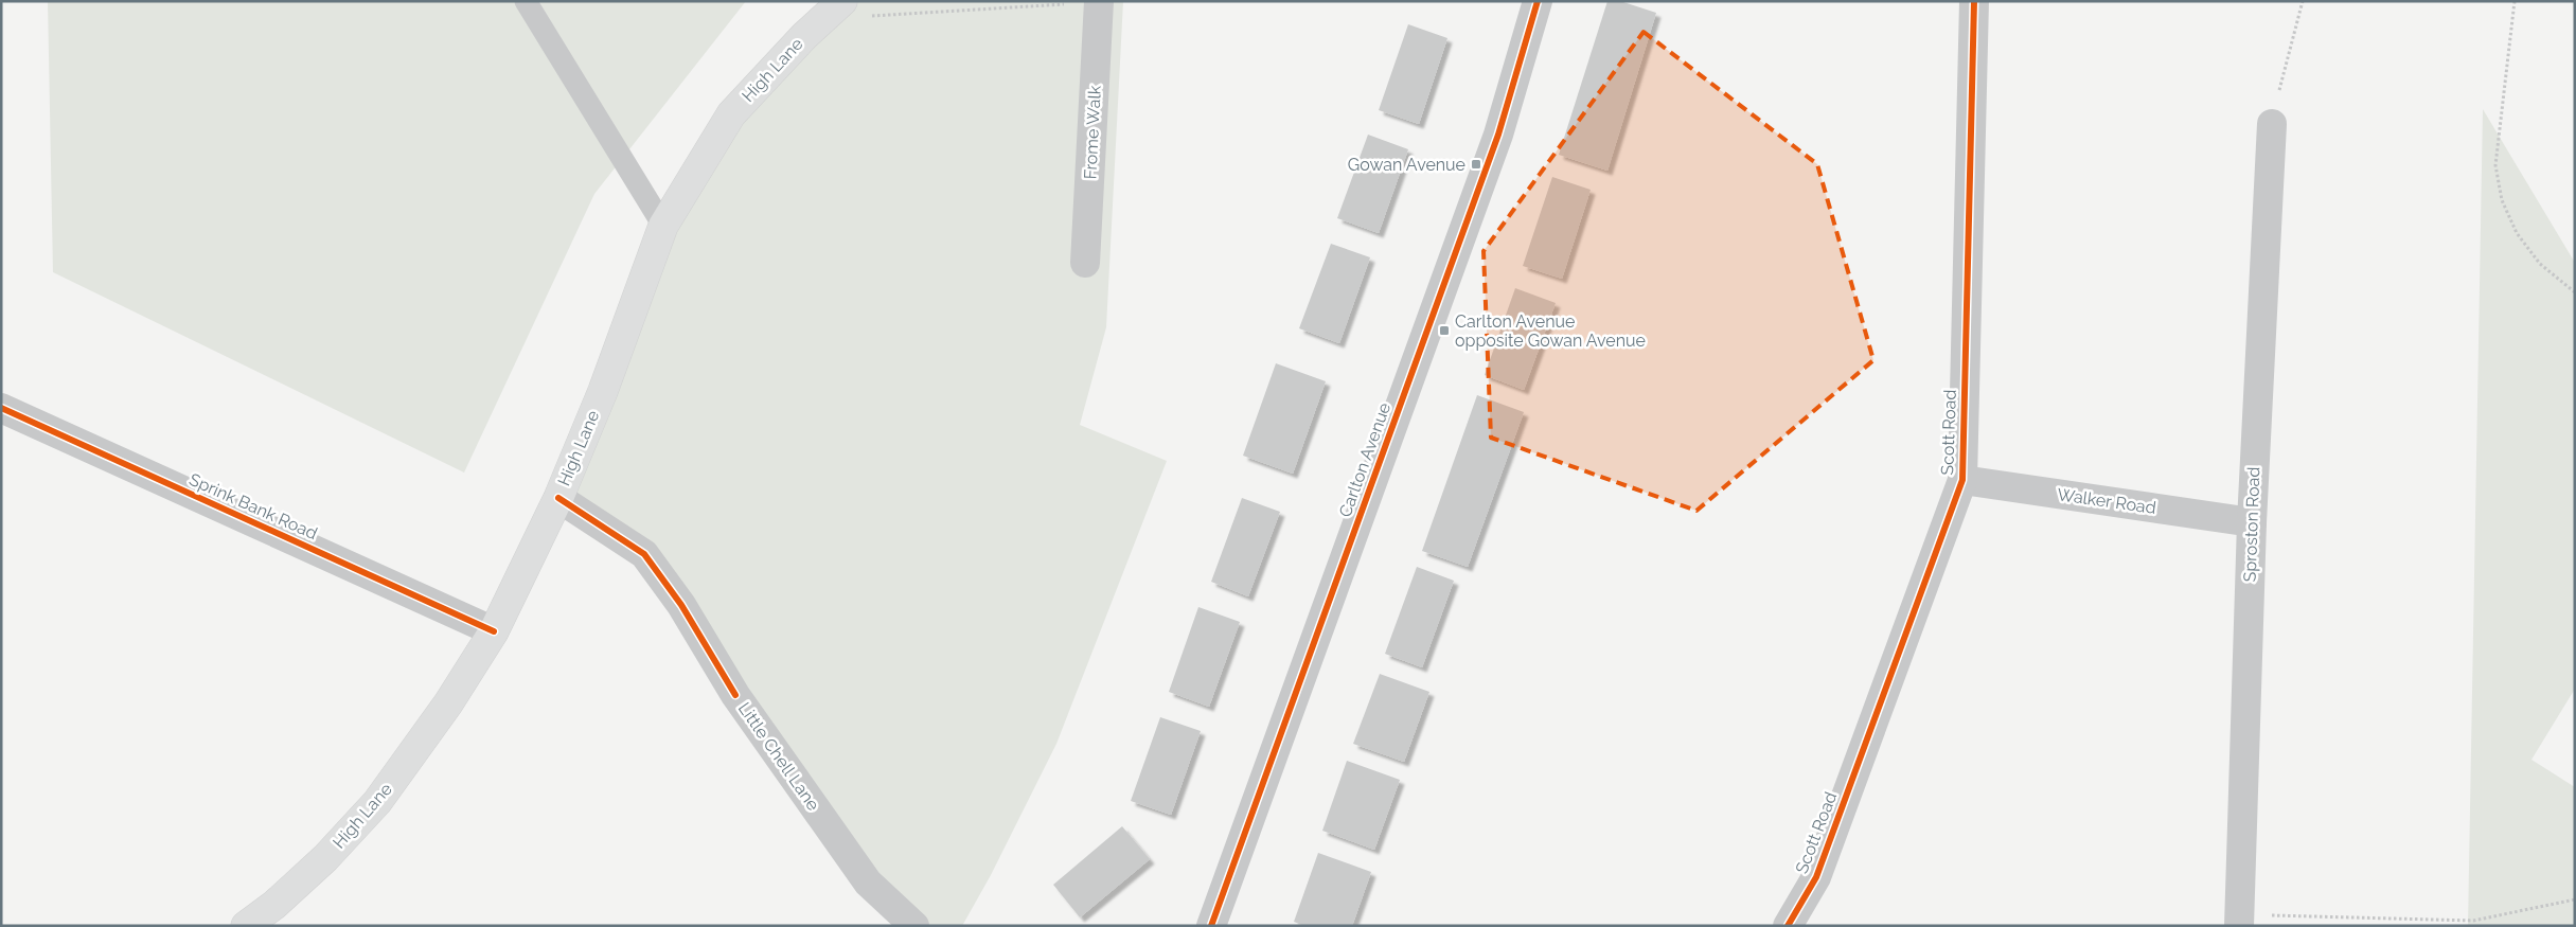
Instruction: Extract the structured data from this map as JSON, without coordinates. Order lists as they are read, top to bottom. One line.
{"streets":{"main road":["High Lane"],"street":["Frome Walk","Scott Road","Carlton Avenue","Walker Road","Sprink Bank Road","Sproston Road","Little Chell Lane"]},"crossings":[["High Lane","Sprink Bank Road"],["High Lane","Little Chell Lane"],["Scott Road","Walker Road"],["Walker Road","Sproston Road"]],"places":{"transit":["Gowan Avenue","Carlton Avenue opposite Gowan Avenue"]}}
